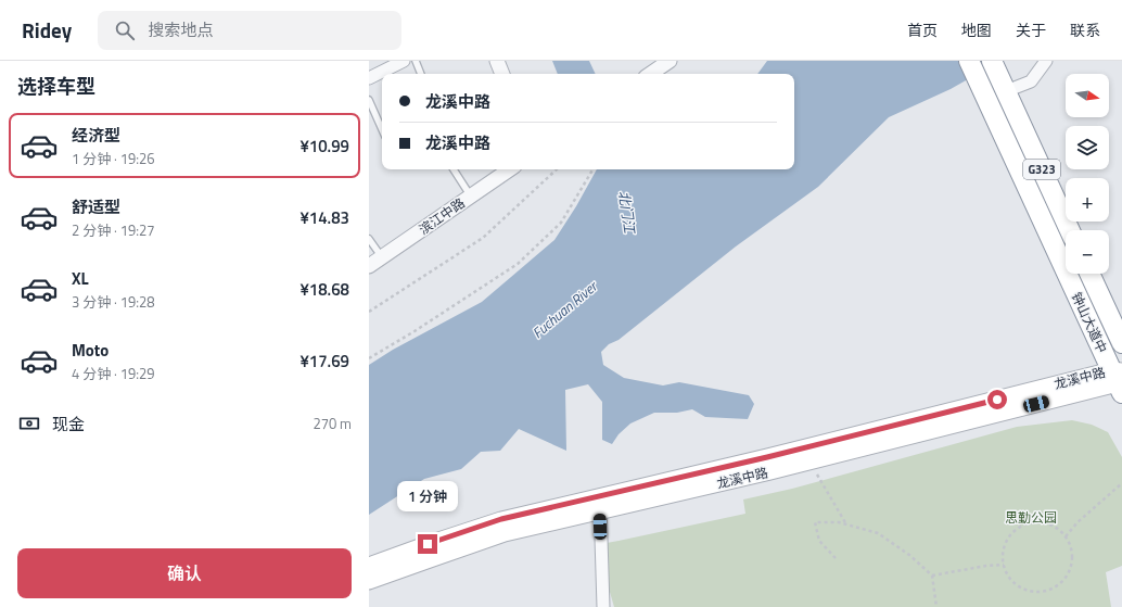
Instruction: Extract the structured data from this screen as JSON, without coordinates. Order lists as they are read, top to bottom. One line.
{"streets":{"highway":["G323","钟山大道中"],"main road":["龙溪中路"],"street":["滨江中路"]},"crossings":[["钟山大道中","龙溪中路"]],"water":["北门江","Fuchuan River"],"parks":["思勤公园"],"north":"right","page":{"header":"Ridey","search":"搜索地点","nav":["首页","地图","关于","联系"],"heading":"选择车型","map_buttons":["+","−"],"banner":["龙溪中路","龙溪中路"],"list":[{"name":"经济型","note":"1 分钟 · 19:26","value":"¥10.99"},{"name":"舒适型","note":"2 分钟 · 19:27","value":"¥14.83"},{"name":"XL","note":"3 分钟 · 19:28","value":"¥18.68"},{"name":"Moto","note":"4 分钟 · 19:29","value":"¥17.69"}],"pay":["现金","270 m"],"bubble":"1 分钟","buttons":"确认"}}
